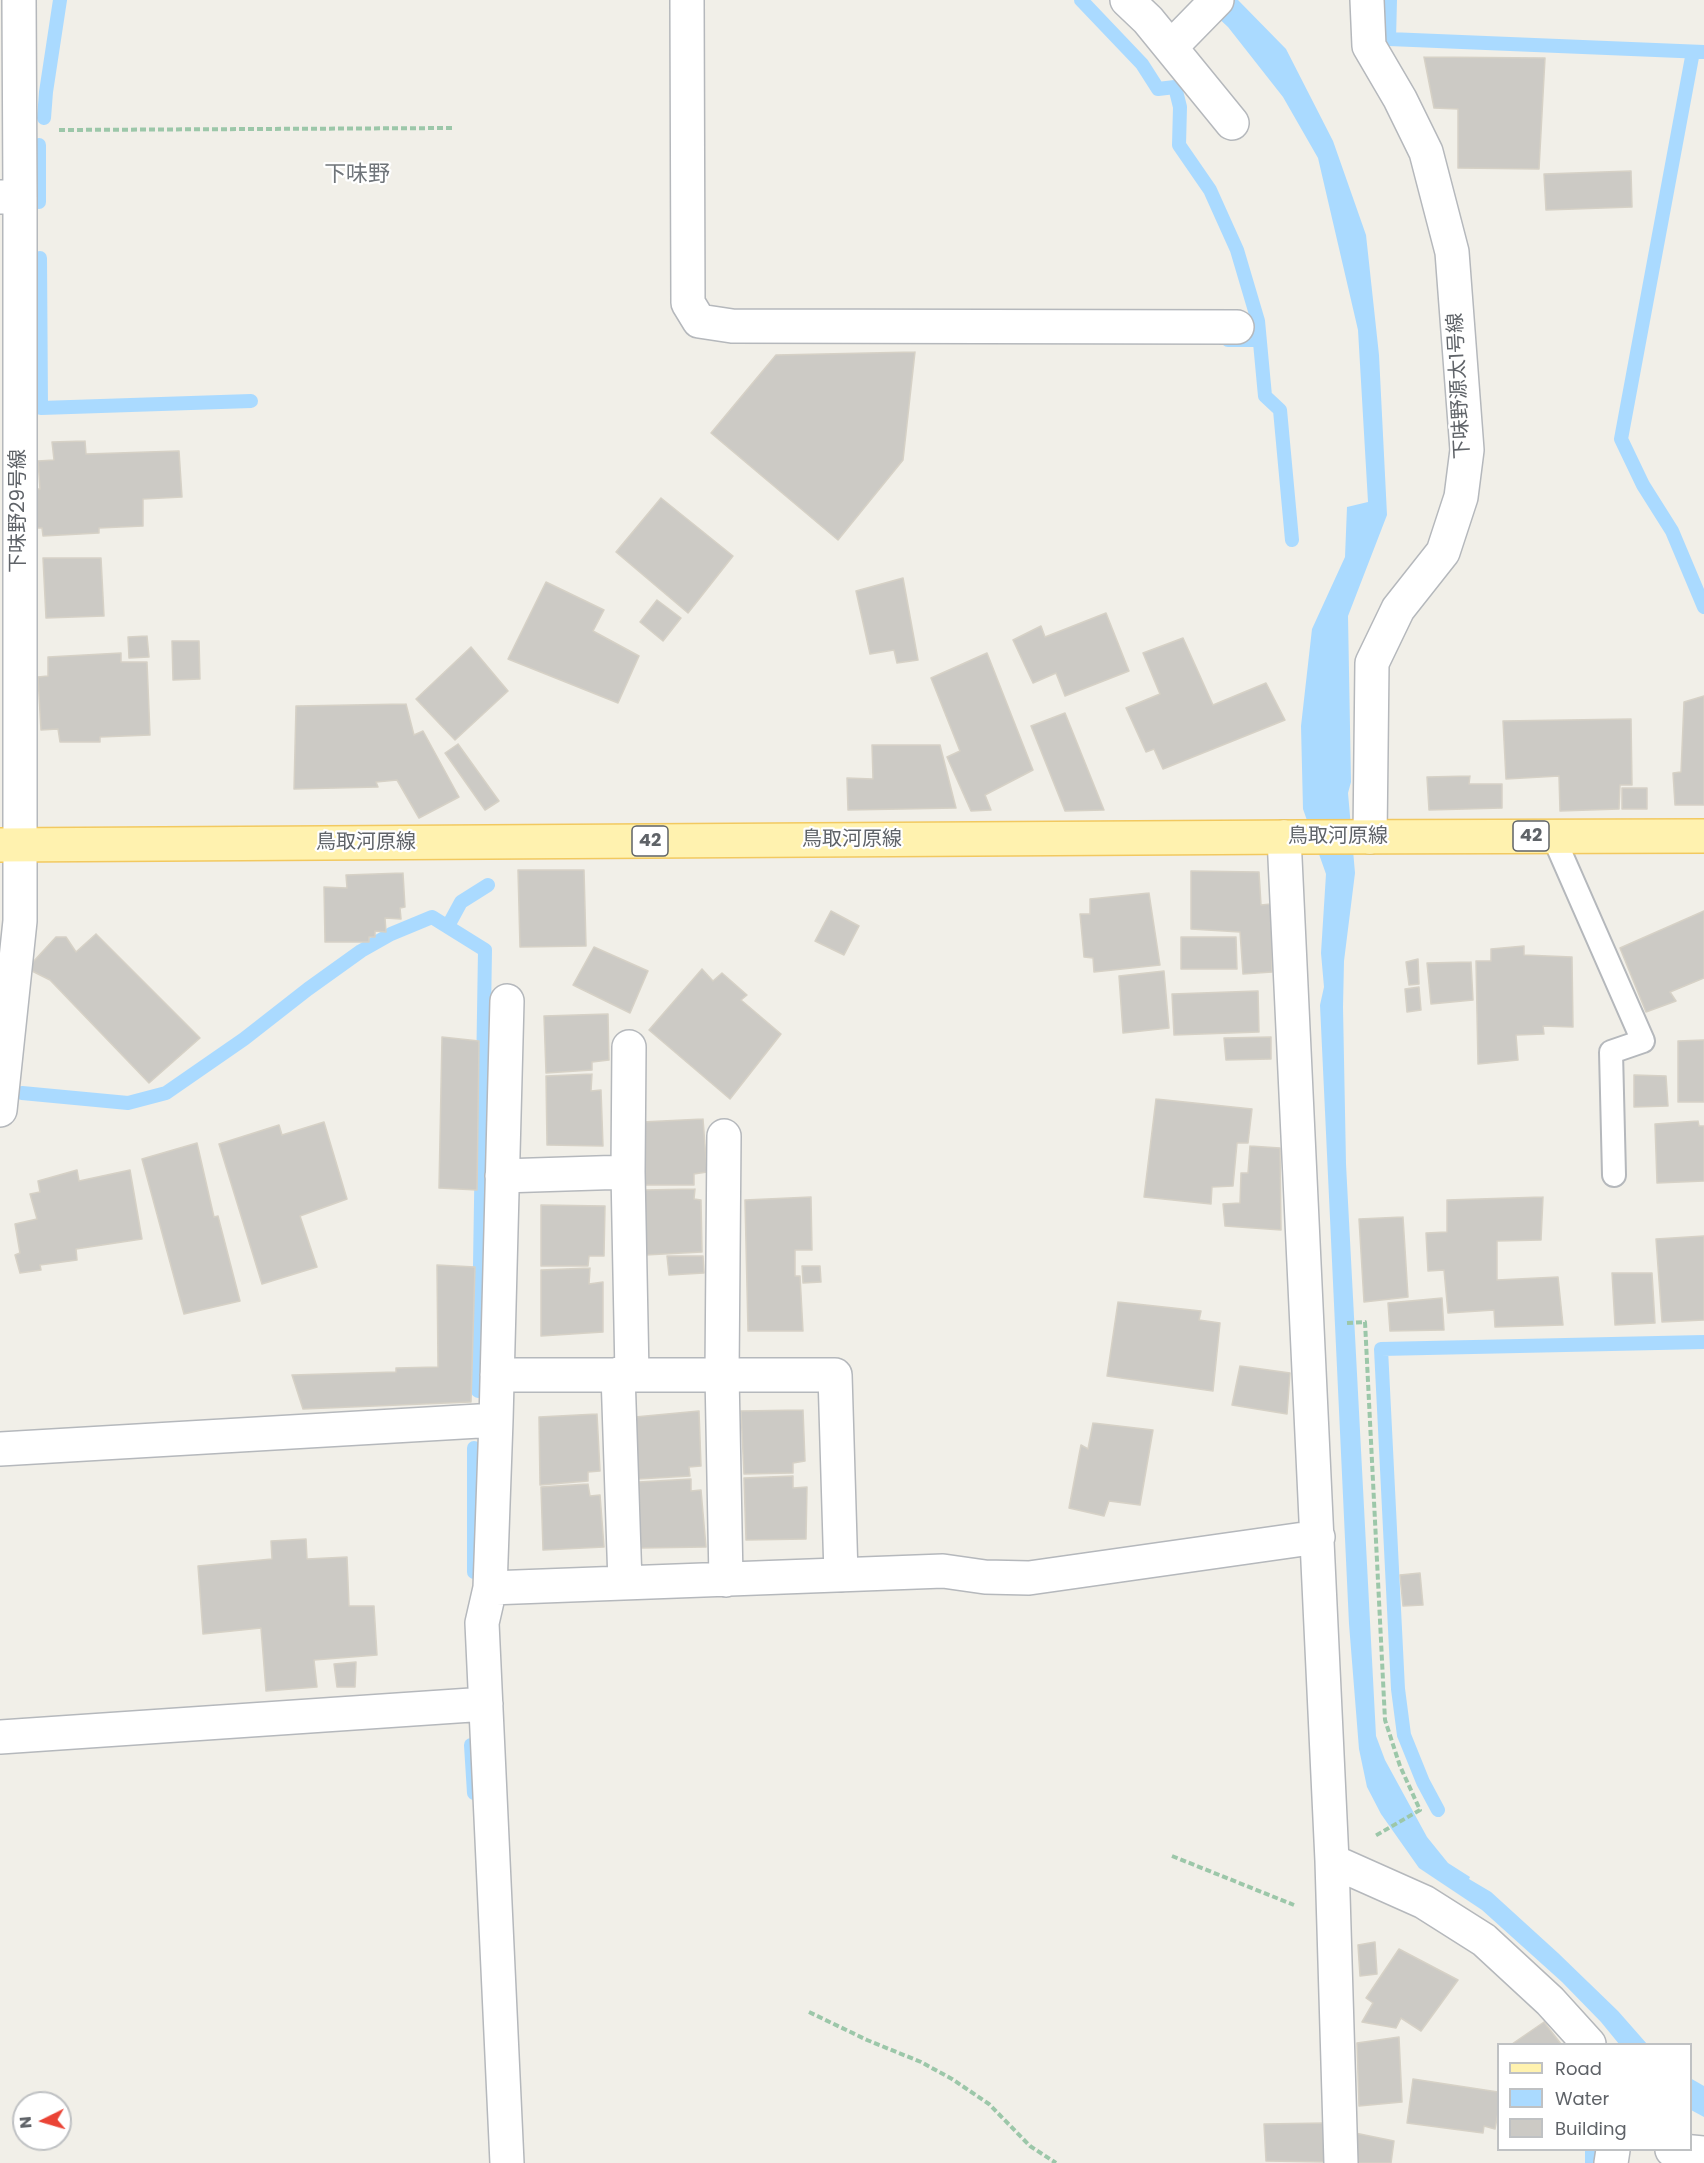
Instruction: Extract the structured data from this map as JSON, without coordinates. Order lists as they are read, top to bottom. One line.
{"streets":{"main road":["42","鳥取河原線"],"street":["下味野源太1号線","下味野29号線"]},"crossings":[["下味野源太1号線","鳥取河原線"],["下味野29号線","鳥取河原線"]],"districts":["下味野"],"legend":["Road","Water","Building"],"north":"left"}
